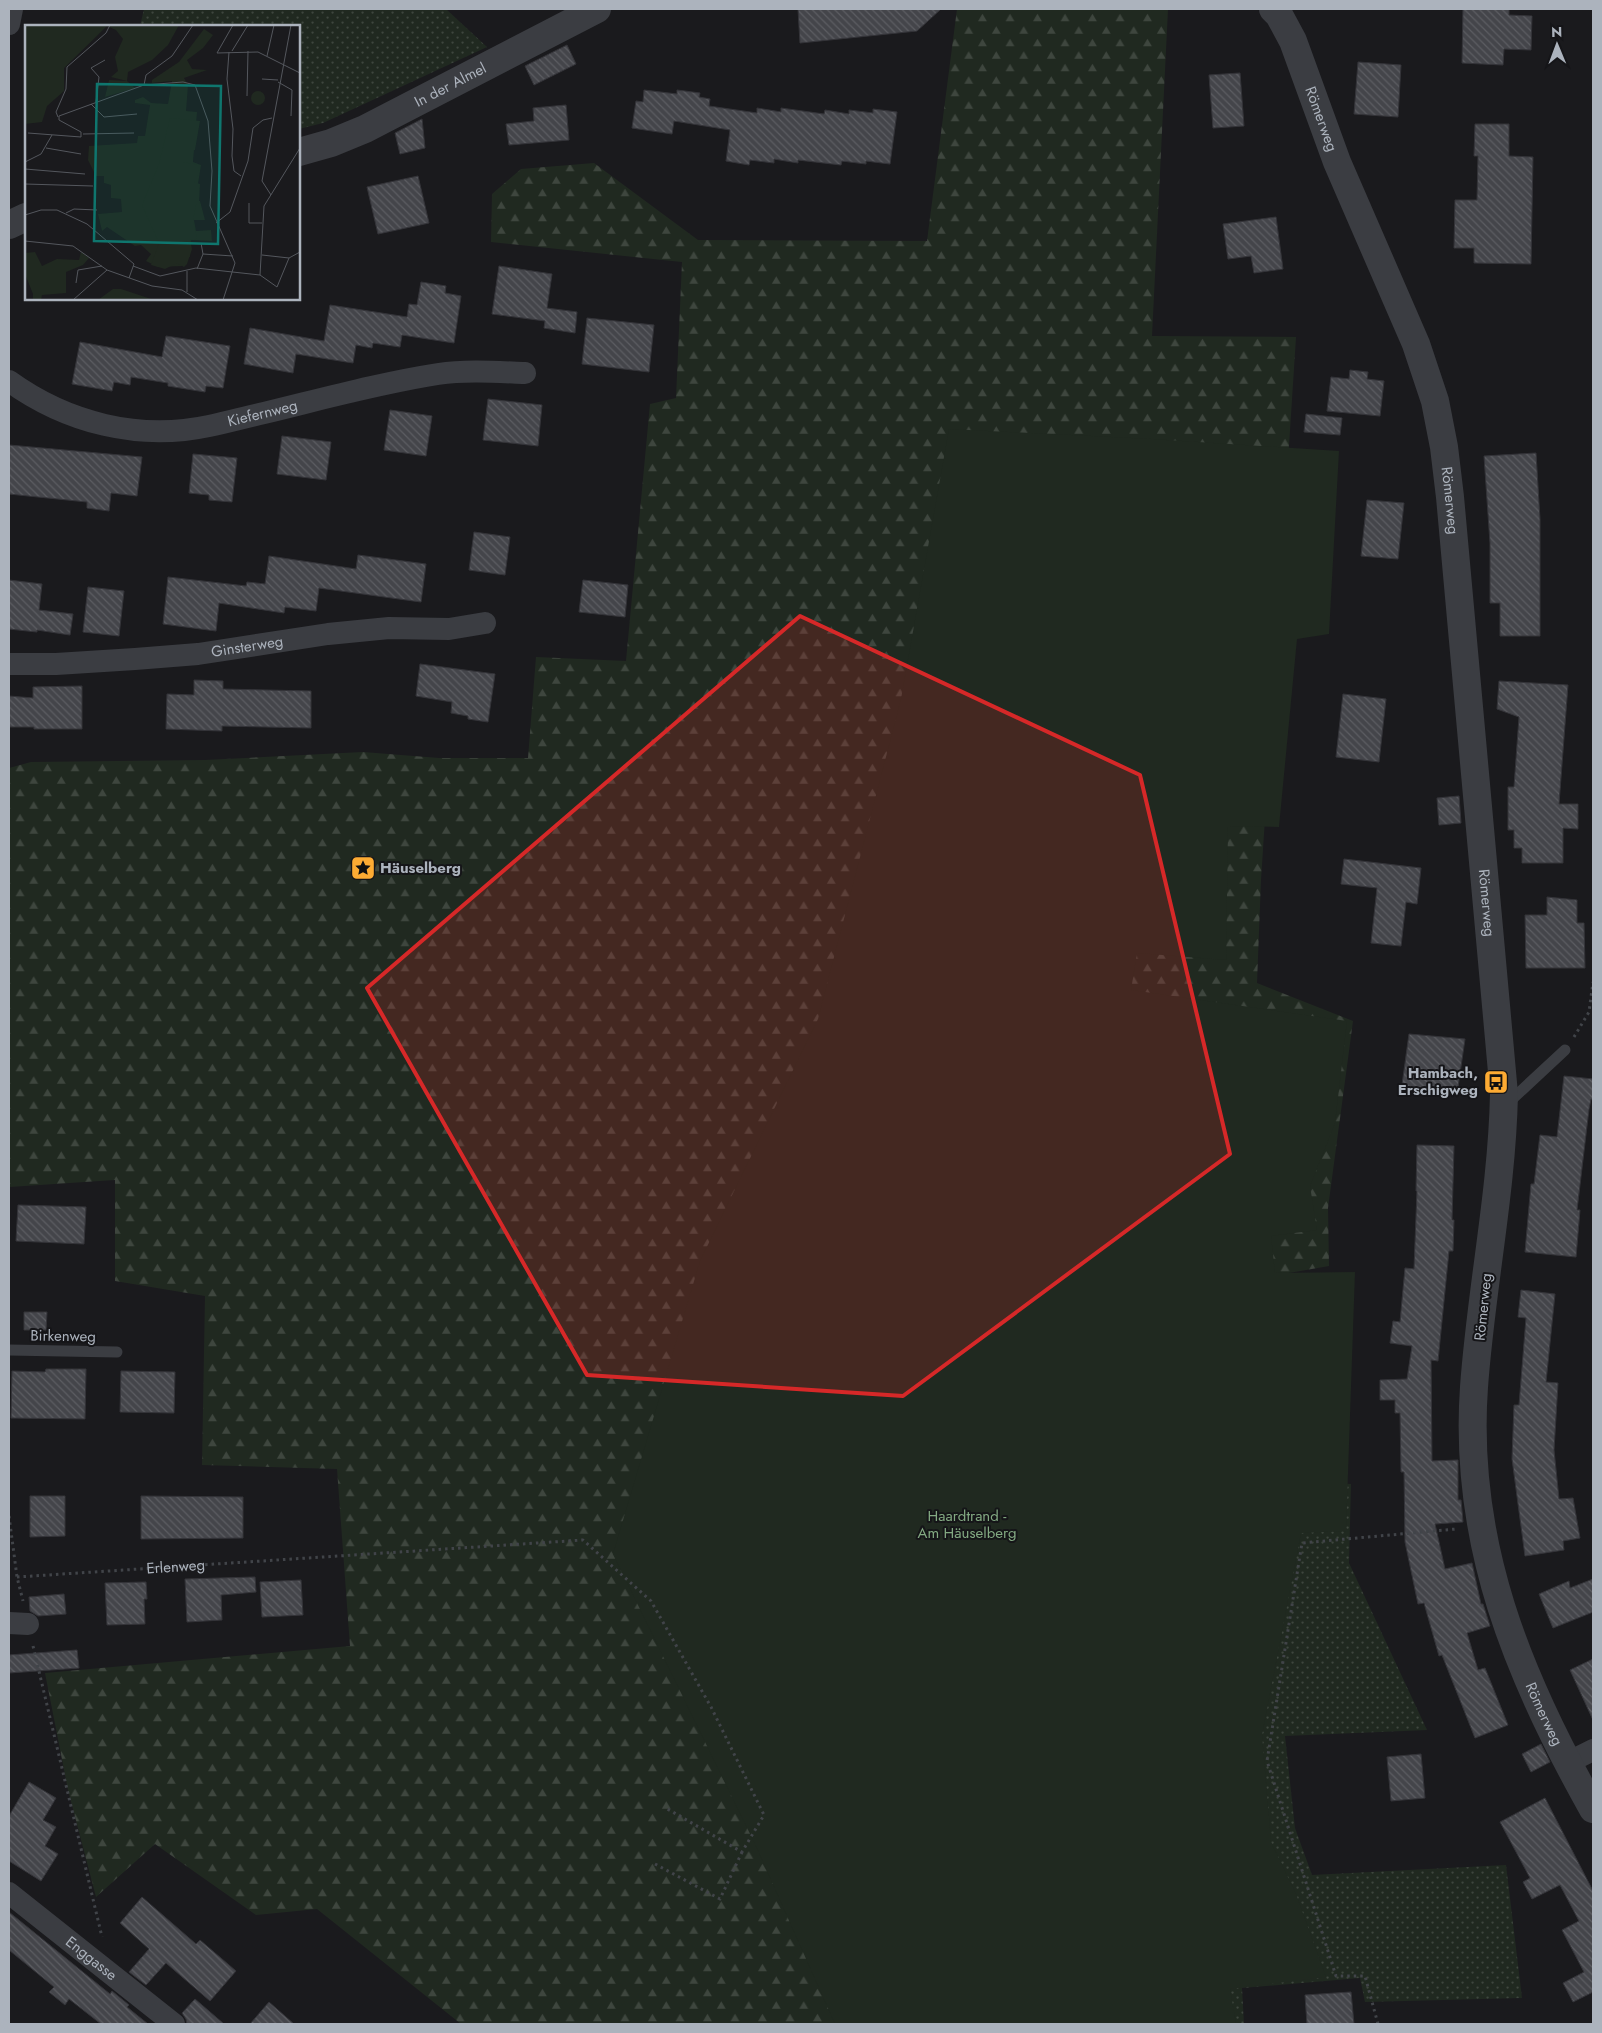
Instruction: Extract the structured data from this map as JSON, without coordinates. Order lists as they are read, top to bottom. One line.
{"streets":{"street":["In der Almel","Römerweg","Kiefernweg","Ginsterweg","Enggasse"],"lane":["Birkenweg"],"path":["Erlenweg"]},"parks":["Haardtrand - Am Häuselberg"],"places":{"place":["Häuselberg"],"bus stop":["Hambach, Erschigweg"]},"north":"top"}
